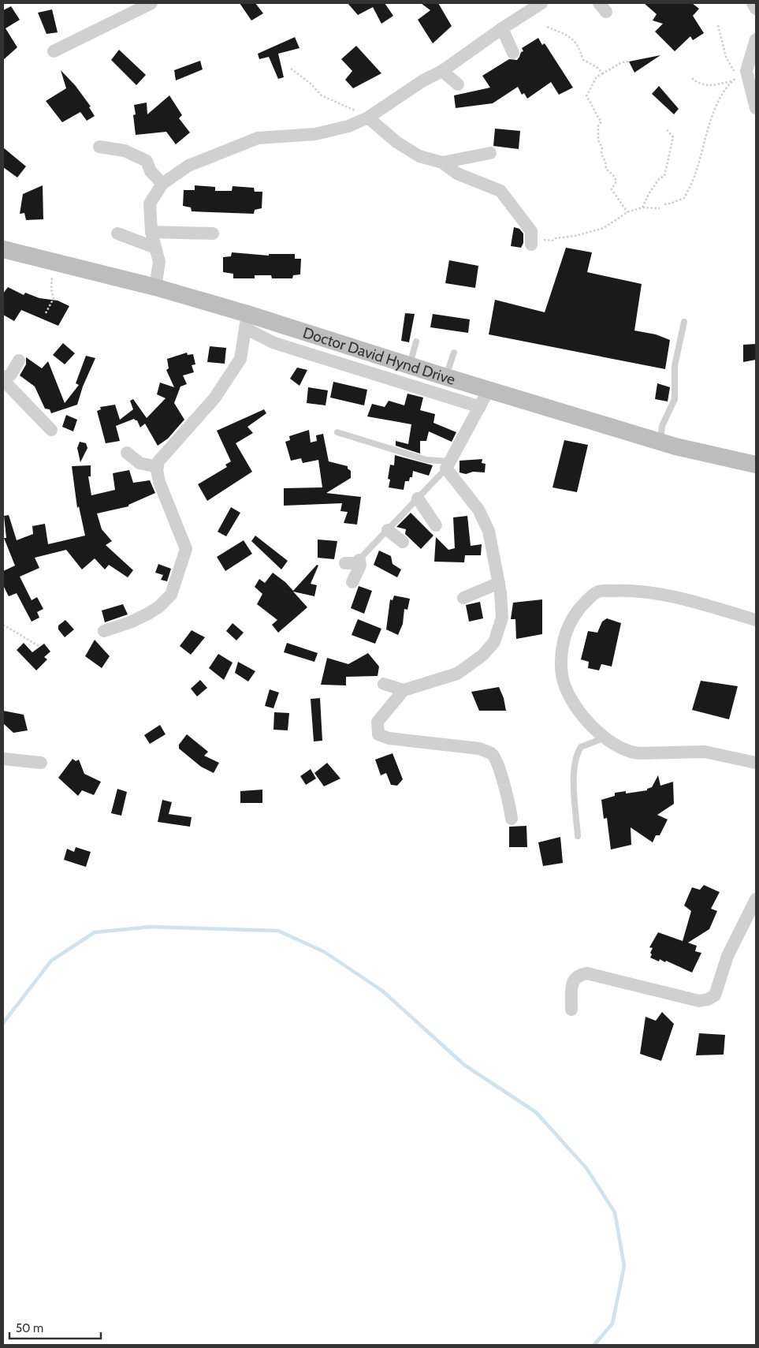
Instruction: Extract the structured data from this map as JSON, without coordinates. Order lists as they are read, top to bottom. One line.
{"streets":{"main road":["Doctor David Hynd Drive"]},"scale_bar":"50 m"}
